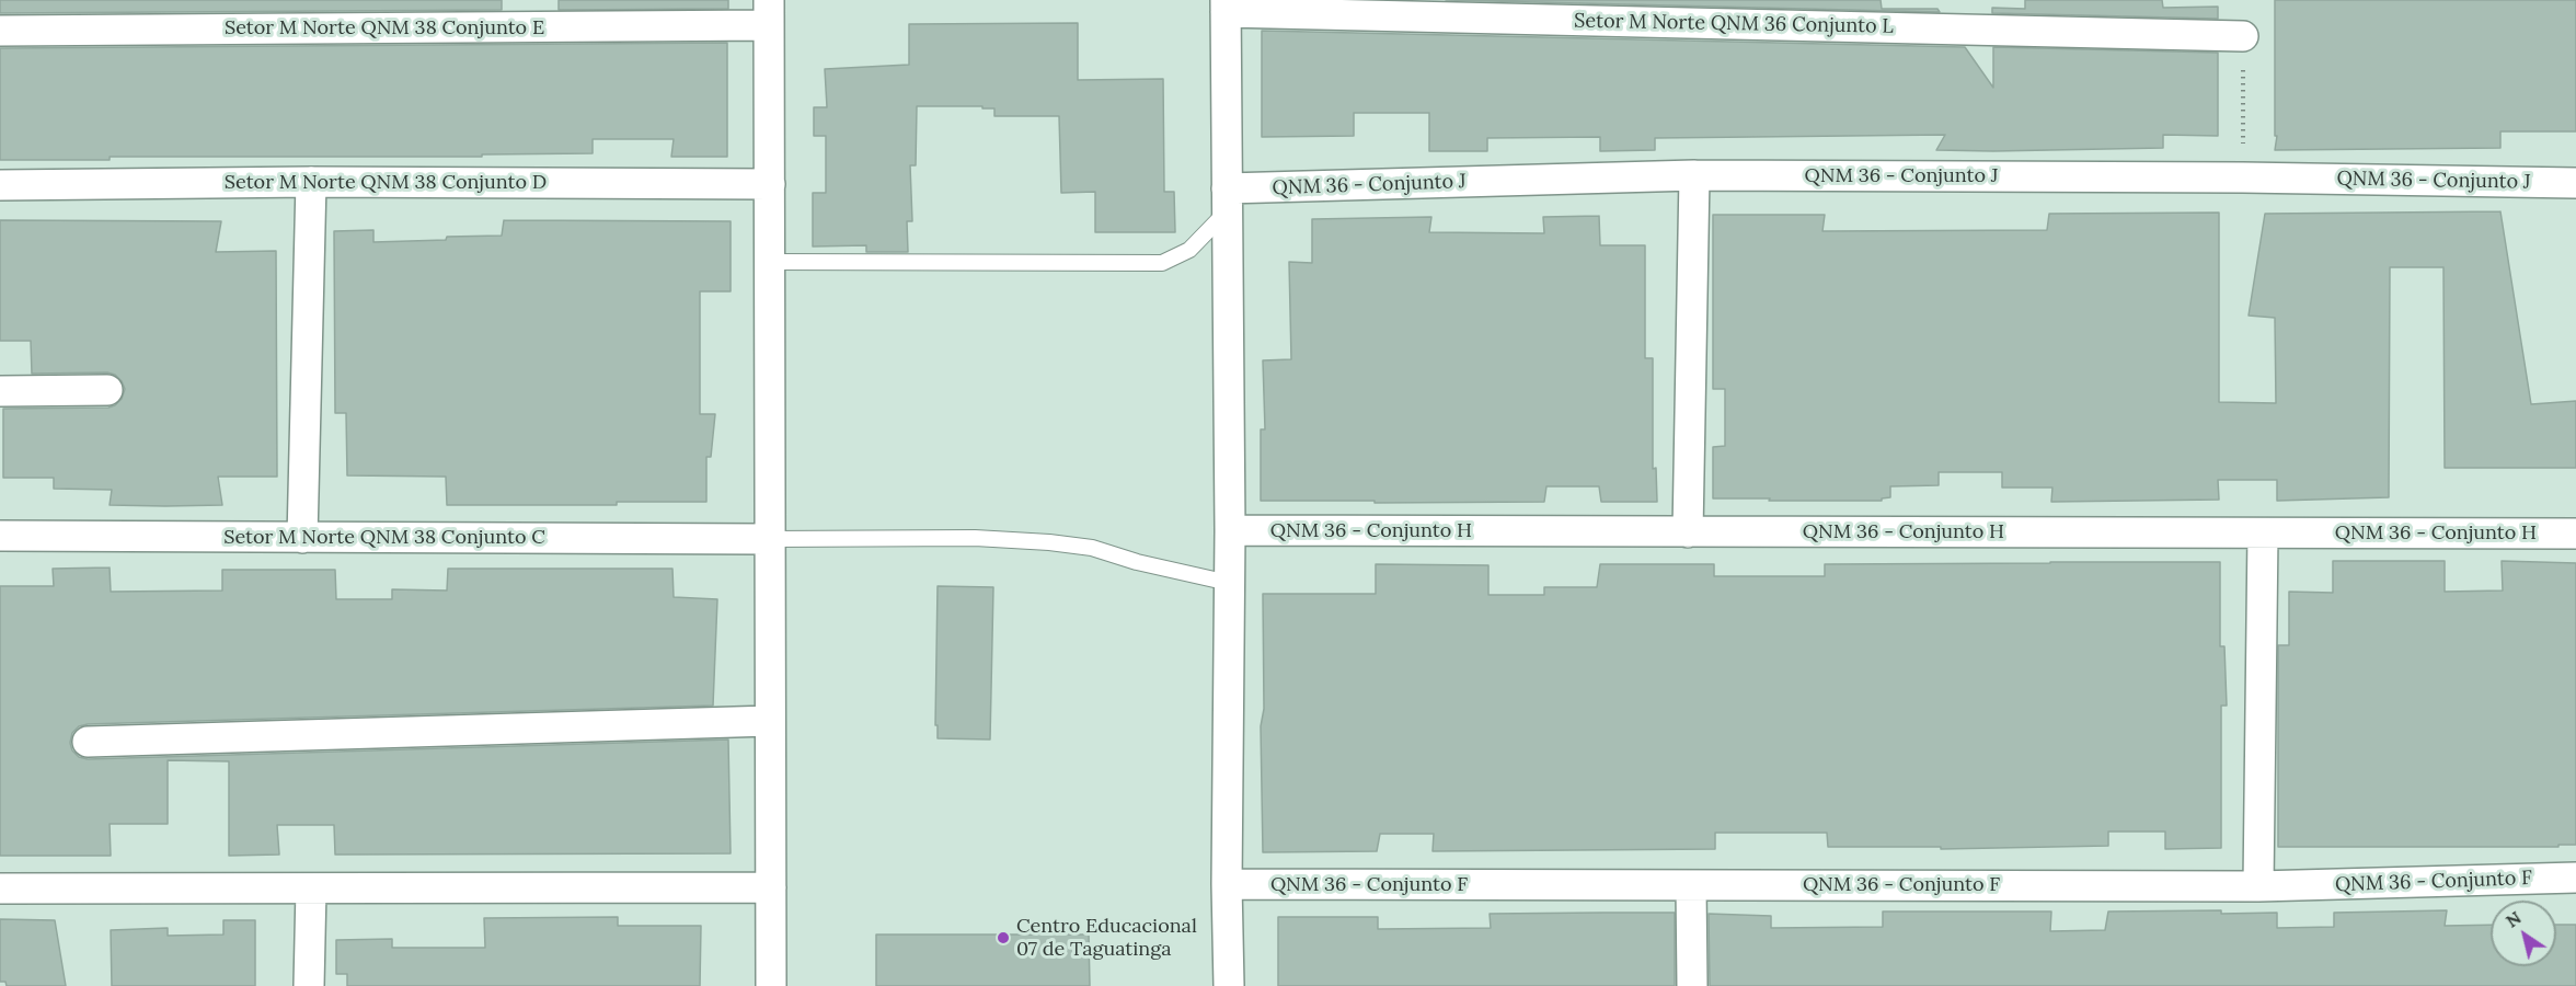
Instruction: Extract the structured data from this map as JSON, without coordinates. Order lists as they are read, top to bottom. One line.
{"streets":{"street":["Setor M Norte QNM 36 Conjunto L","Setor M Norte QNM 38 Conjunto E","QNM 36 - Conjunto J","Setor M Norte QNM 38 Conjunto D","QNM 36 - Conjunto H","Setor M Norte QNM 38 Conjunto C","QNM 36 - Conjunto F"]},"places":["Centro Educacional 07 de Taguatinga"],"north":"top left"}
